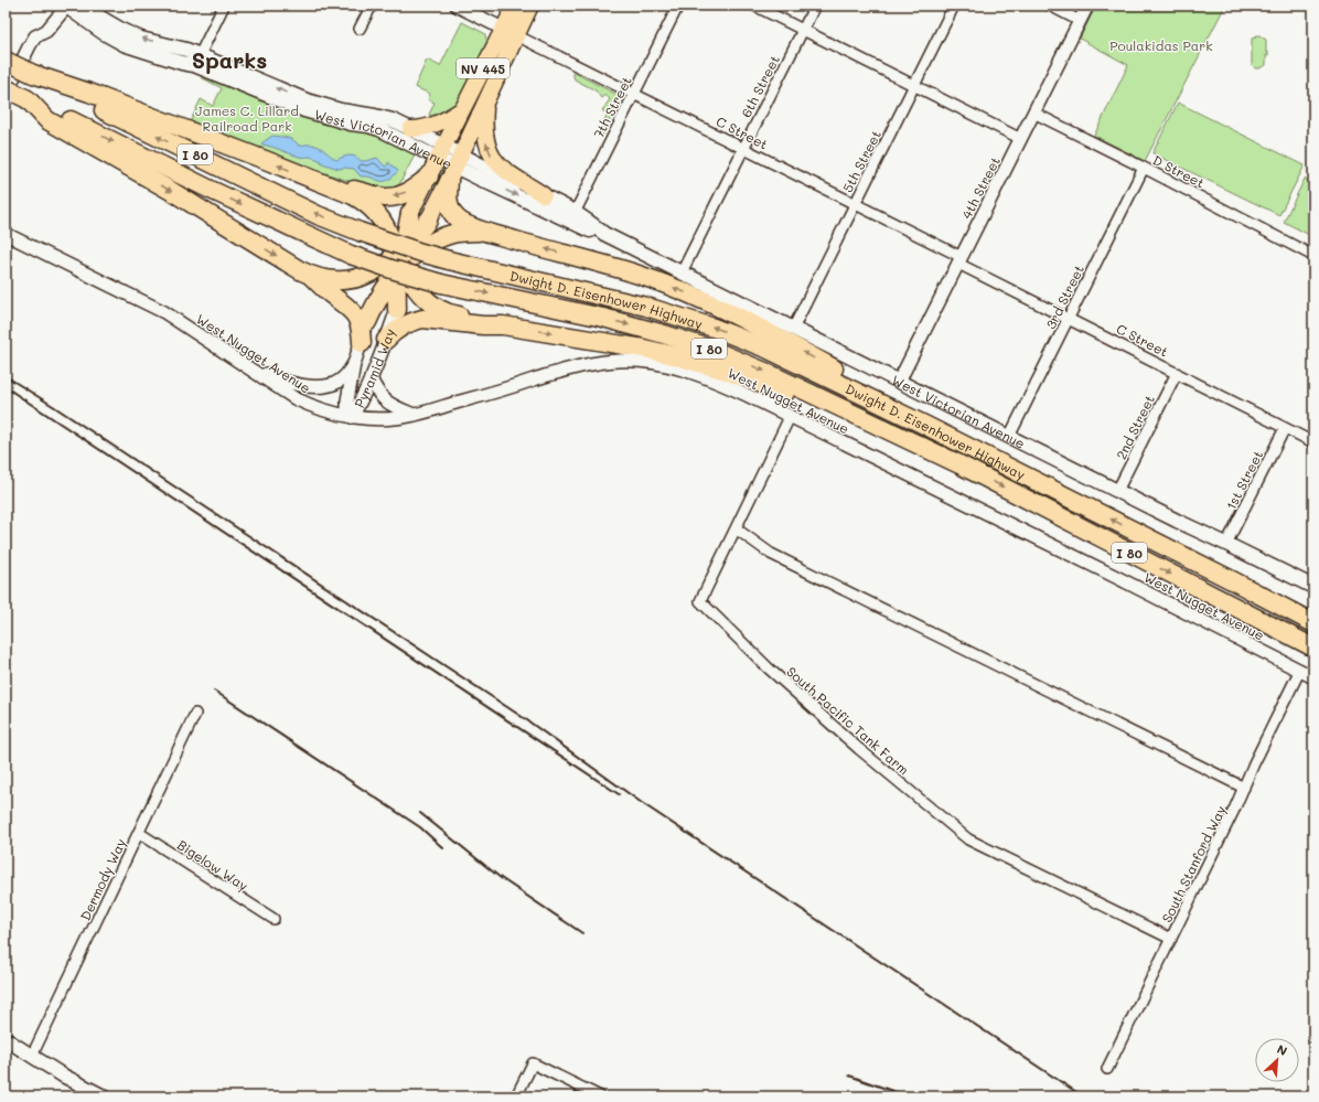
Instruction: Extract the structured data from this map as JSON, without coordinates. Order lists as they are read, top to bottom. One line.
{"streets":{"highway":["I 80","Dwight D. Eisenhower Highway"],"main road":["NV 445","West Victorian Avenue"],"street":["6th Street","7th Street","C Street","5th Street","D Street","4th Street","3rd Street","West Nugget Avenue","Pyramid Way","2nd Street","1st Street","South Pacific Tank Farm","South Stanford Way","Bigelow Way","Dermody Way"]},"crossings":[["NV 445","C Street"],["NV 445","West Victorian Avenue"],["6th Street","C Street"],["6th Street","West Victorian Avenue"],["7th Street","C Street"],["7th Street","West Victorian Avenue"],["C Street","5th Street"],["C Street","4th Street"],["C Street","3rd Street"],["C Street","2nd Street"],["C Street","1st Street"],["West Victorian Avenue","5th Street"],["West Victorian Avenue","4th Street"],["West Victorian Avenue","3rd Street"],["West Victorian Avenue","2nd Street"],["West Victorian Avenue","1st Street"],["D Street","4th Street"],["D Street","3rd Street"],["West Nugget Avenue","Pyramid Way"],["West Nugget Avenue","South Pacific Tank Farm"],["West Nugget Avenue","South Stanford Way"],["South Pacific Tank Farm","South Stanford Way"],["Bigelow Way","Dermody Way"]],"districts":["Sparks"],"parks":["Poulakidas Park","James C. Lillard Railroad Park"],"north":"top right"}
